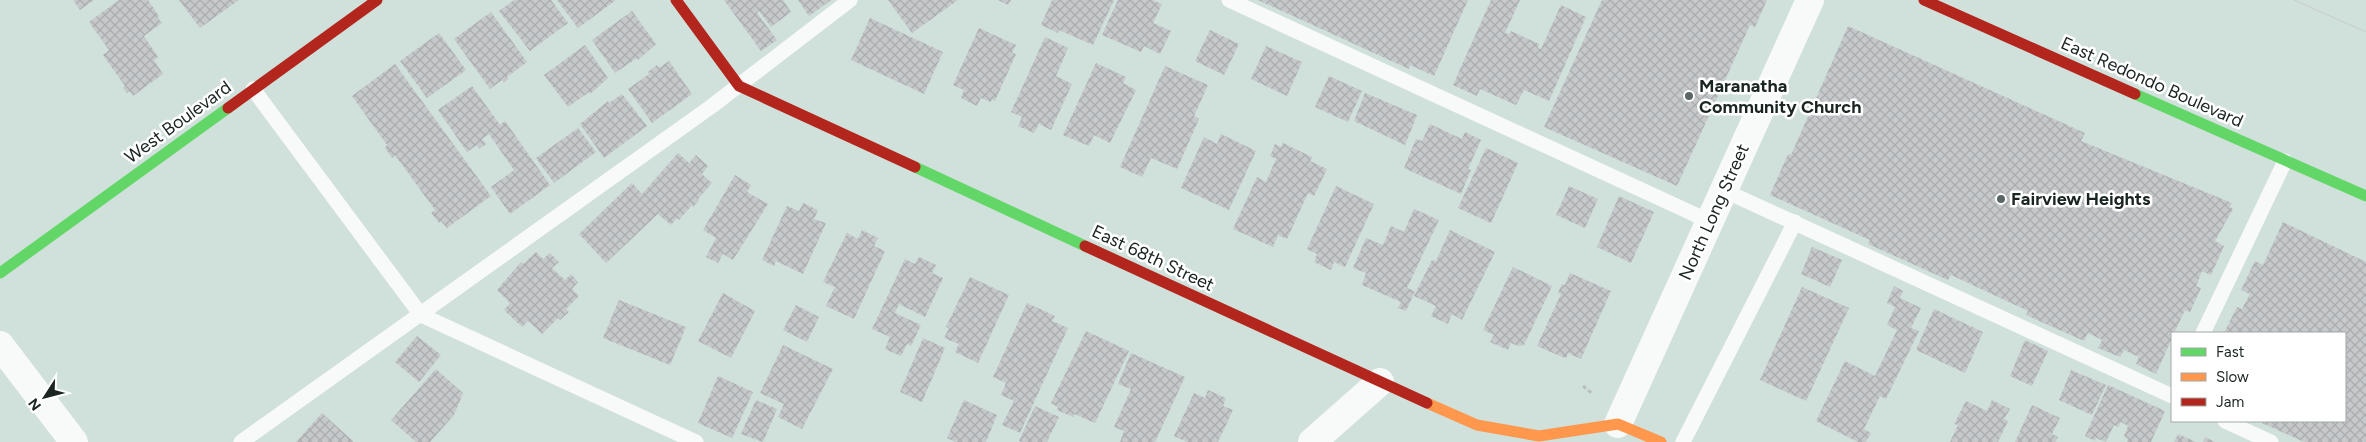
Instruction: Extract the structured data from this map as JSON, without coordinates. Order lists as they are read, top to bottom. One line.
{"streets":{"street":["East Redondo Boulevard","West Boulevard","North Long Street","East 68th Street"]},"crossings":[["North Long Street","East 68th Street"]],"places":["Maranatha Community Church","Fairview Heights"],"legend":["Fast","Slow","Jam"],"north":"bottom left"}
